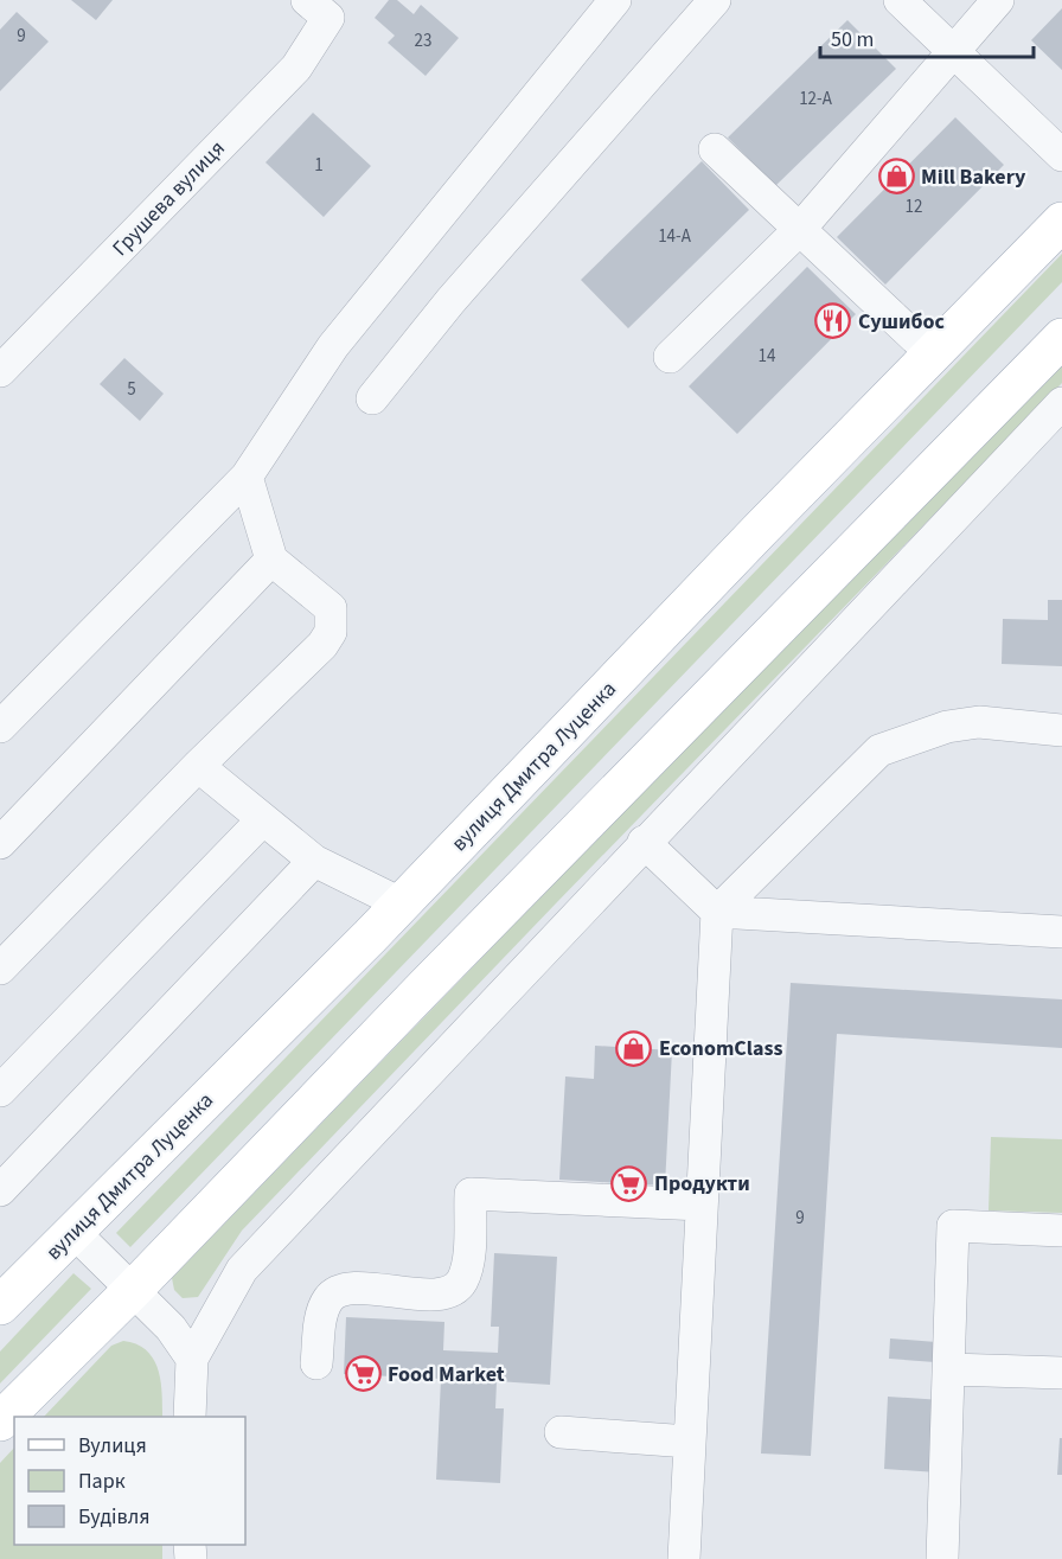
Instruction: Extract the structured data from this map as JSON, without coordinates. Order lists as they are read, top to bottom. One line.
{"streets":{"main road":["вулиця Дмитра Луценка"],"street":["Грушева вулиця"]},"places":{"shop":["Mill Bakery","EconomClass"],"restaurant":["Сушибос"],"supermarket":["Продукти","Food Market"]},"house_numbers":["9","23","12-А","1","12","14-А","14","5","9"],"legend":["Вулиця","Парк","Будівля"],"scale_bar":"50 m"}
